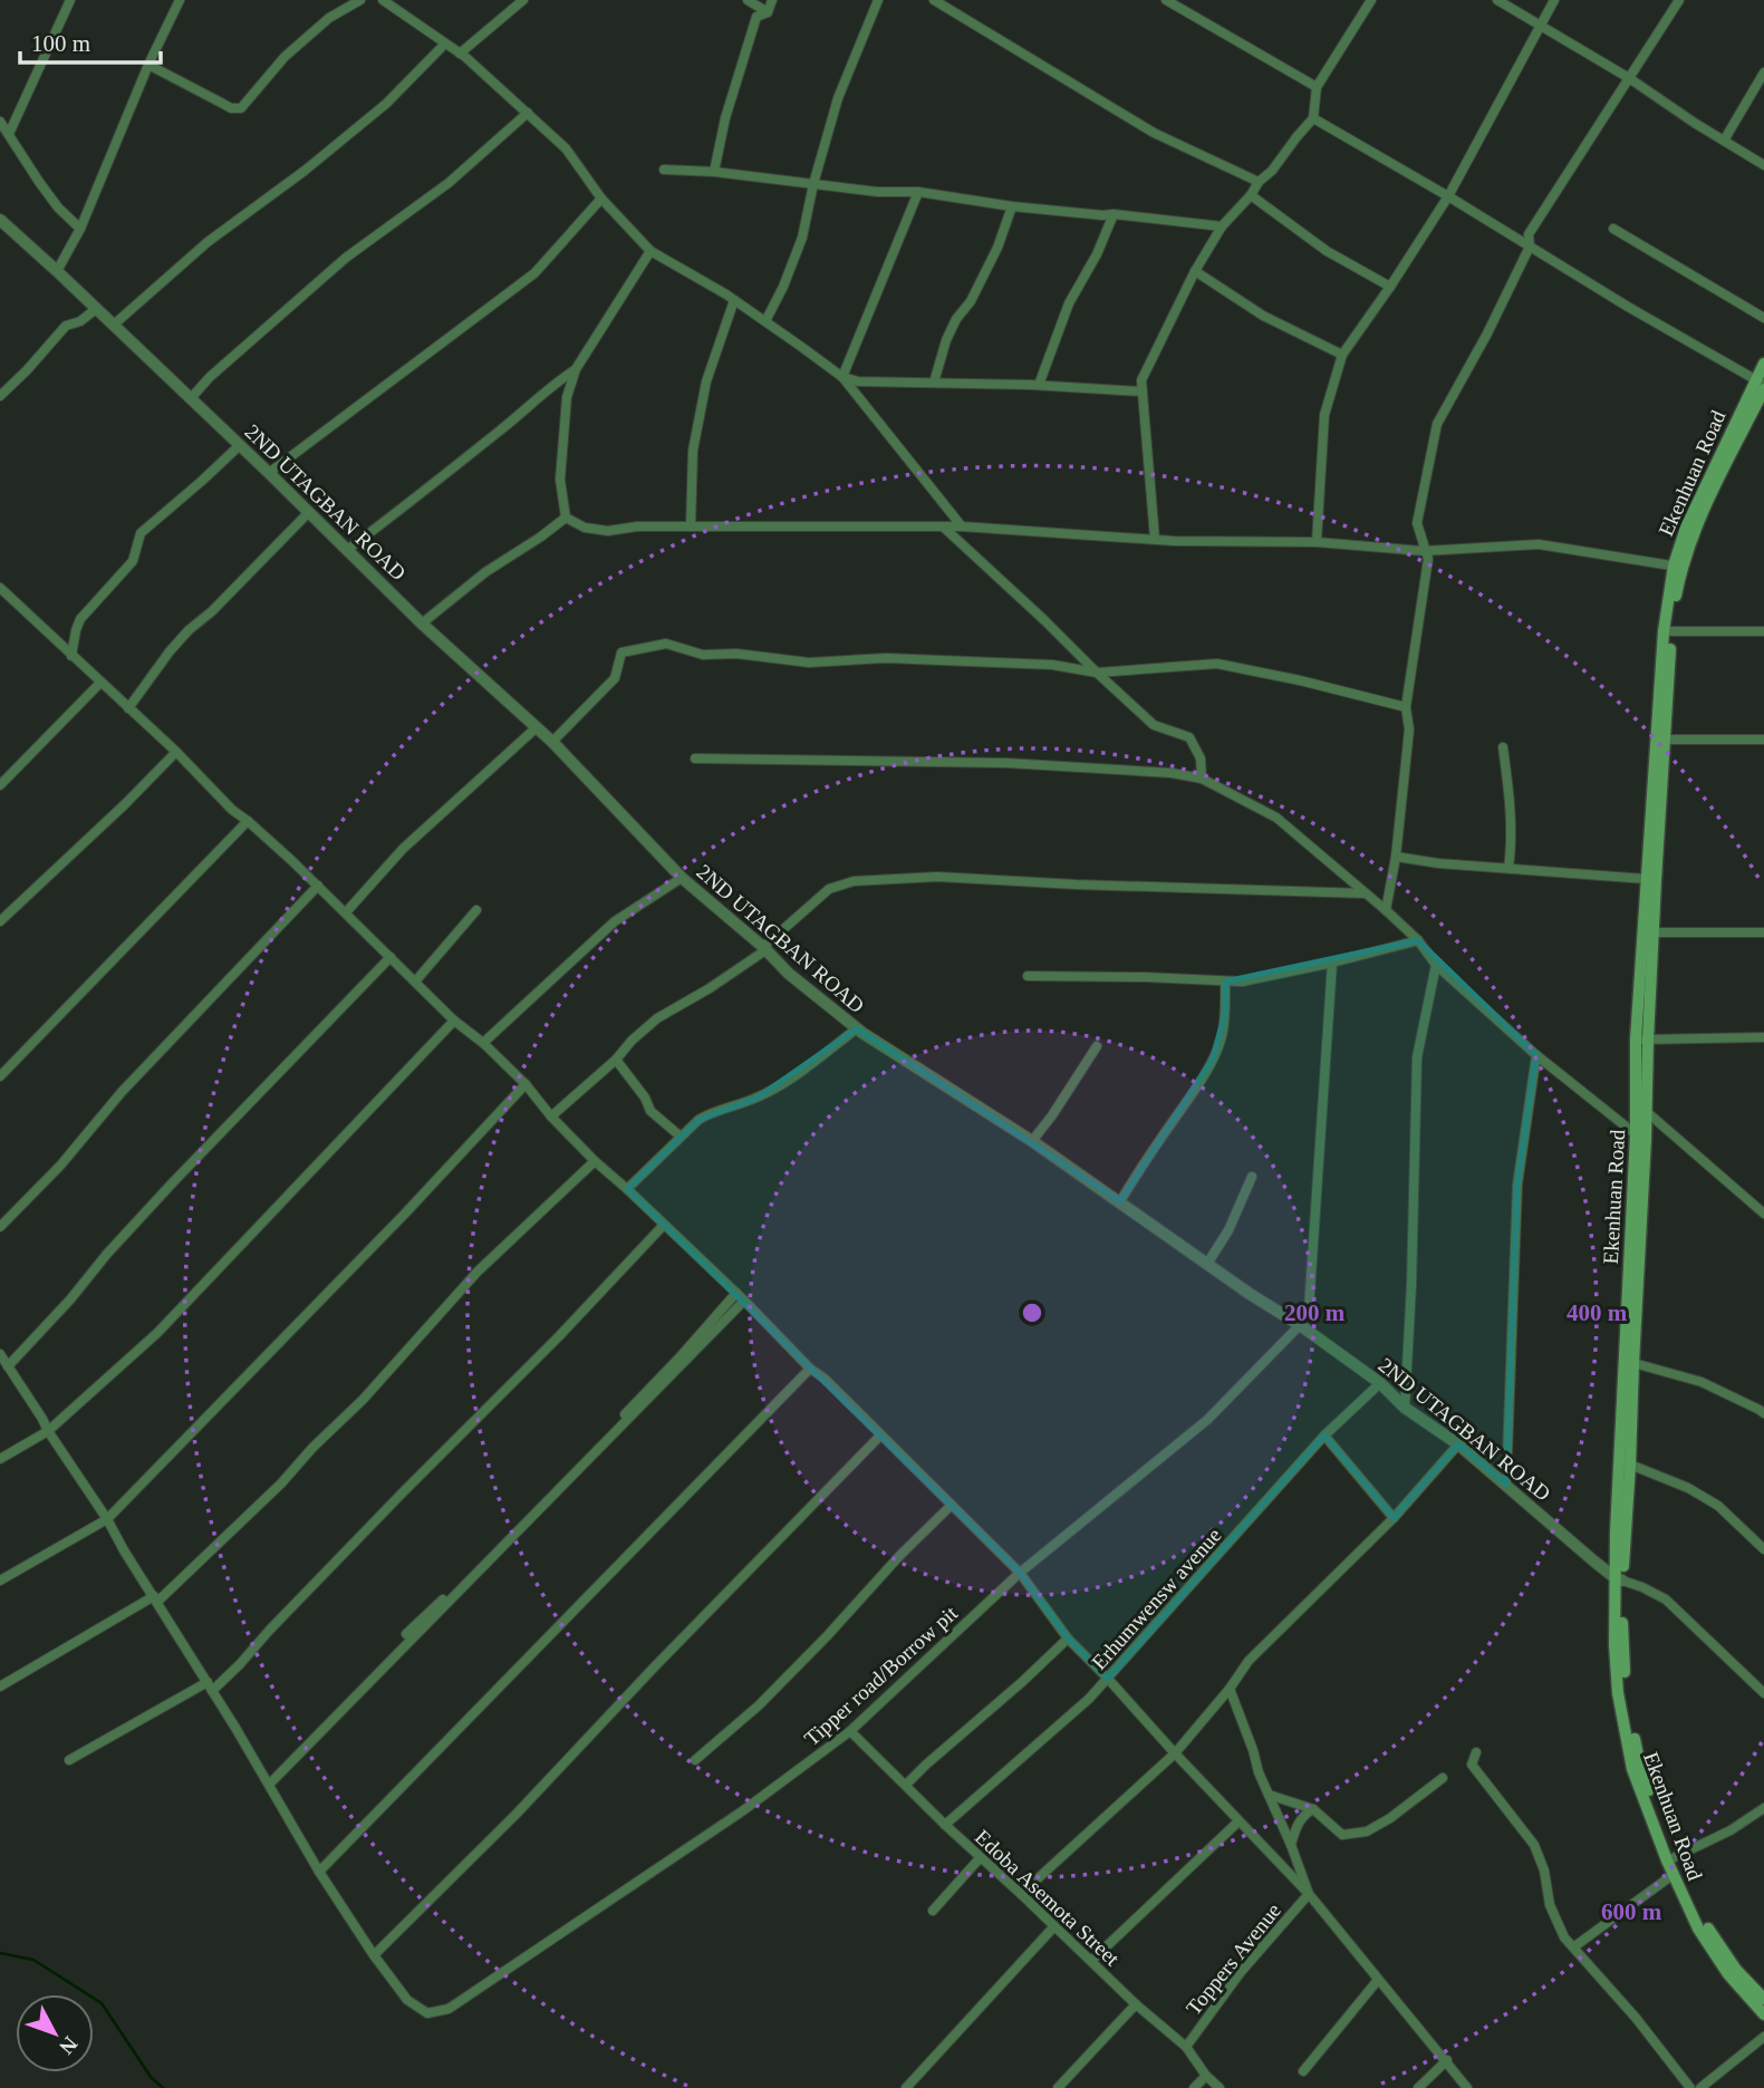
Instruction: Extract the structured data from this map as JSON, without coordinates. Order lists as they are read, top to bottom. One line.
{"streets":{"main road":["Ekenhuan Road"],"street":["2ND UTAGBAN ROAD","Erhumwensw avenue","Tipper road/Borrow pit","Edoba Asemota Street","Toppers Avenue"]},"crossings":[["Ekenhuan Road","2ND UTAGBAN ROAD"],["2ND UTAGBAN ROAD","Erhumwensw avenue"],["2ND UTAGBAN ROAD","Tipper road/Borrow pit"],["Erhumwensw avenue","Edoba Asemota Street"],["Tipper road/Borrow pit","Edoba Asemota Street"],["Edoba Asemota Street","Toppers Avenue"]],"scale_bar":"100 m","north":"bottom right","rings":["200 m","400 m","600 m"]}
